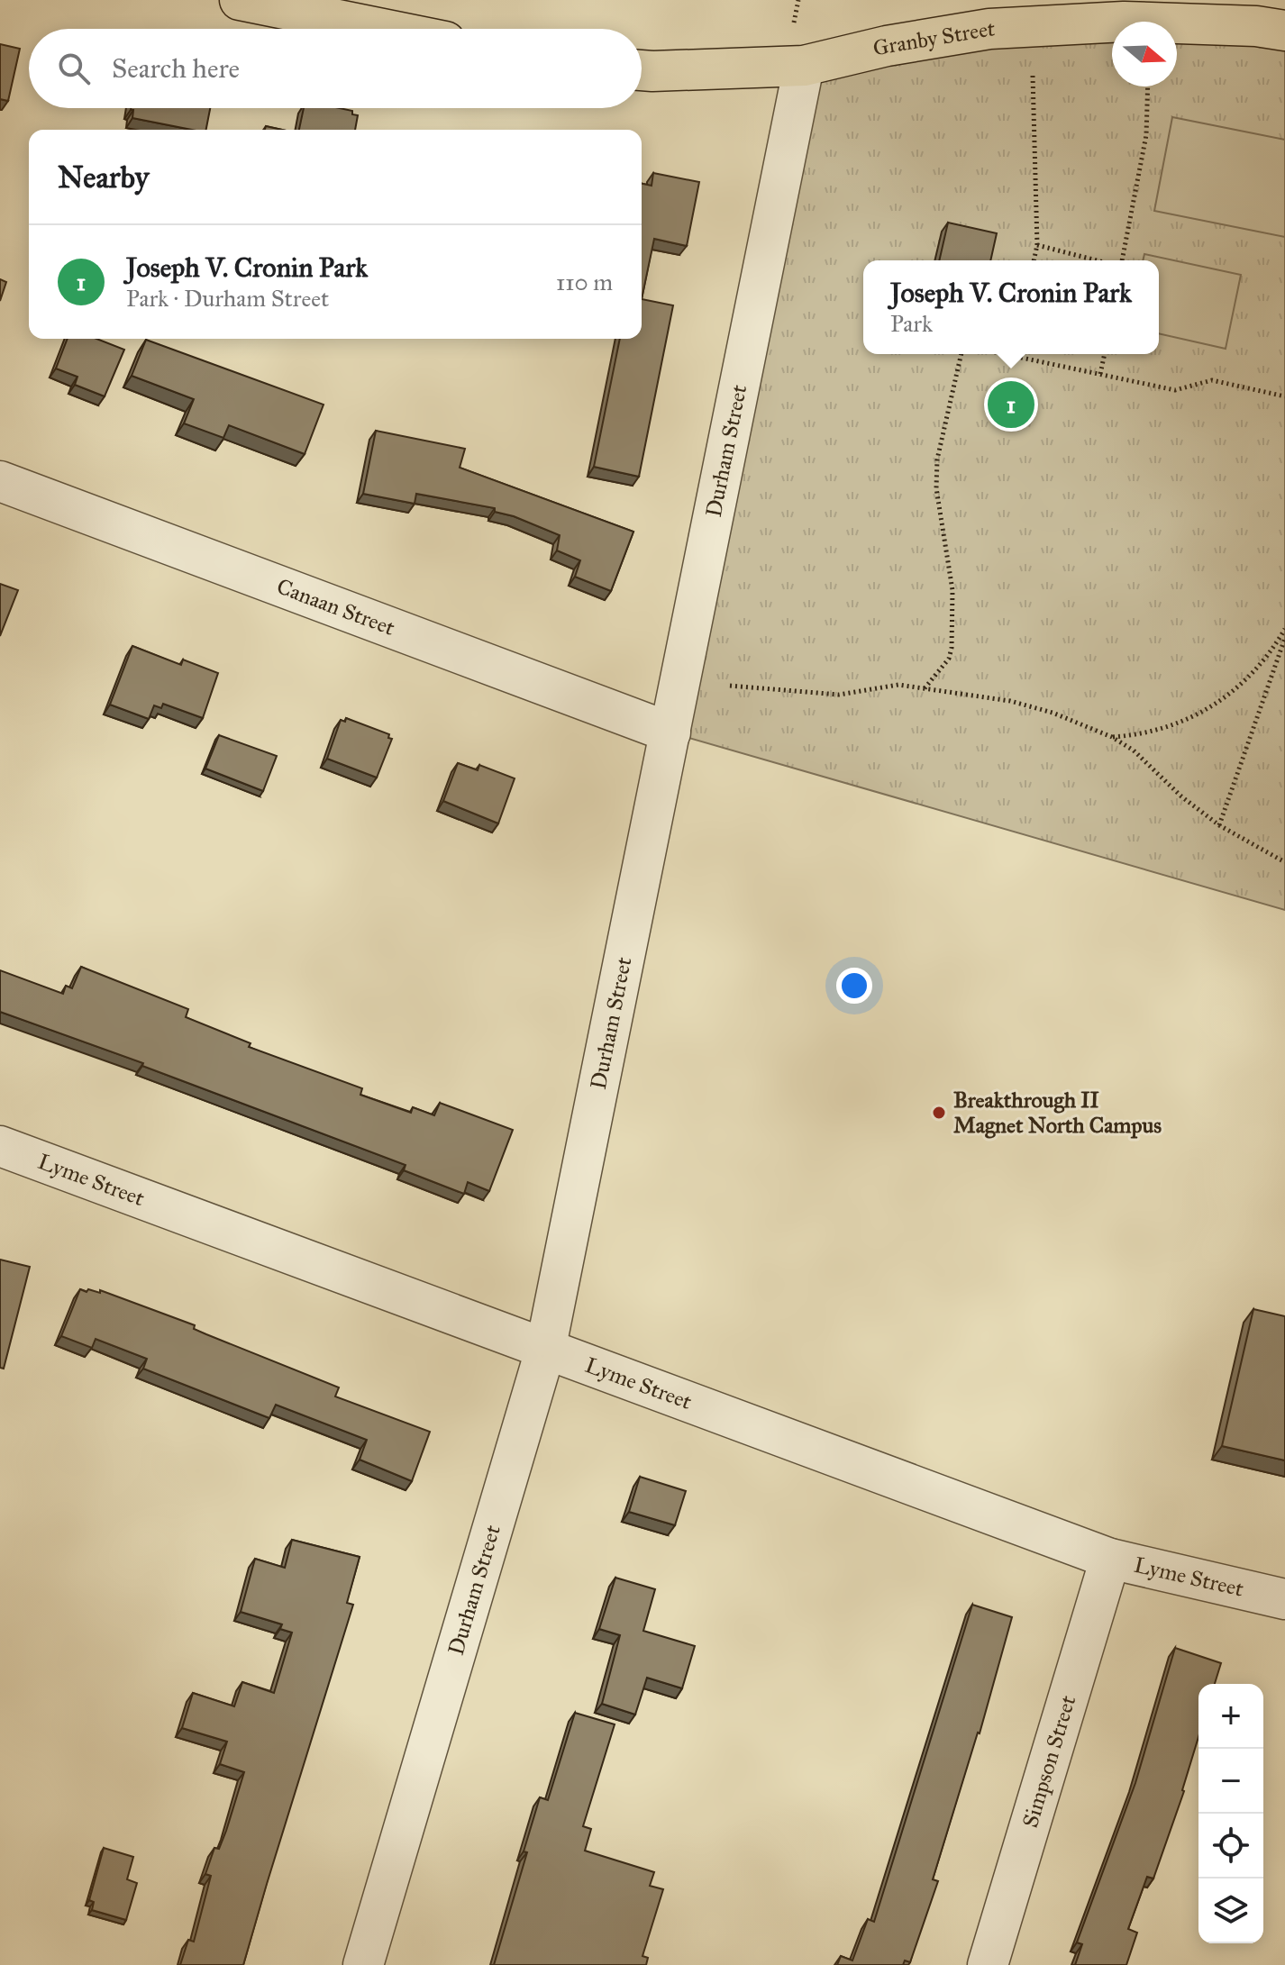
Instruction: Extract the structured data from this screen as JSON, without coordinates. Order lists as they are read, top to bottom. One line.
{"streets":{"main road":["Granby Street"],"street":["Durham Street","Canaan Street","Lyme Street","Simpson Street"]},"crossings":[["Granby Street","Durham Street"],["Durham Street","Canaan Street"],["Durham Street","Lyme Street"],["Lyme Street","Simpson Street"]],"places":["Breakthrough II Magnet North Campus"],"north":"right","page":{"search":"Search here","heading":"Nearby","list":[{"mark":"1","name":"Joseph V. Cronin Park","note":"Park · Durham Street","value":"110 m"}],"popup":["Joseph V. Cronin Park","Park"],"pins":"1","map_buttons":["+","−"]}}
